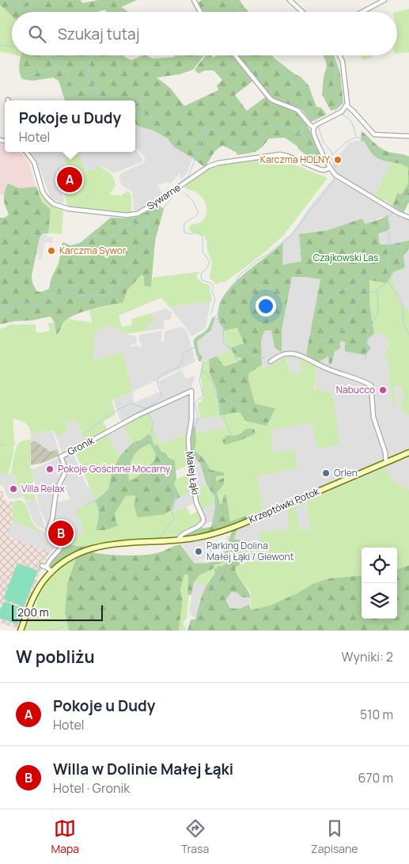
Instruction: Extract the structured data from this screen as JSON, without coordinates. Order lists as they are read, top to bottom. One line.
{"streets":{"main road":["Krzeptówki Potok"],"street":["Sywarne","Gronik","Małej Łąki"]},"crossings":[["Gronik","Małej Łąki"],["Gronik","Krzeptówki Potok"],["Małej Łąki","Krzeptówki Potok"]],"parks":["Czajkowski Las"],"places":["Karczma HOLNY","Karczma Sywor","Nabucco","Pokoje Gościnne Mocarny","Orlen","Villa Relax","Parking Dolina Małej Łąki / Giewont"],"scale_bar":"200 m","page":{"search":"Szukaj tutaj","popup":["Pokoje u Dudy","Hotel"],"pins":["A","B"],"scale":"200 m","heading":["W pobliżu","Wyniki: 2"],"list":[{"mark":"A","name":"Pokoje u Dudy","note":"Hotel","value":"510 m"},{"mark":"B","name":"Willa w Dolinie Małej Łąki","note":"Hotel · Gronik","value":"670 m"}],"nav":["Mapa","Trasa","Zapisane"]}}
